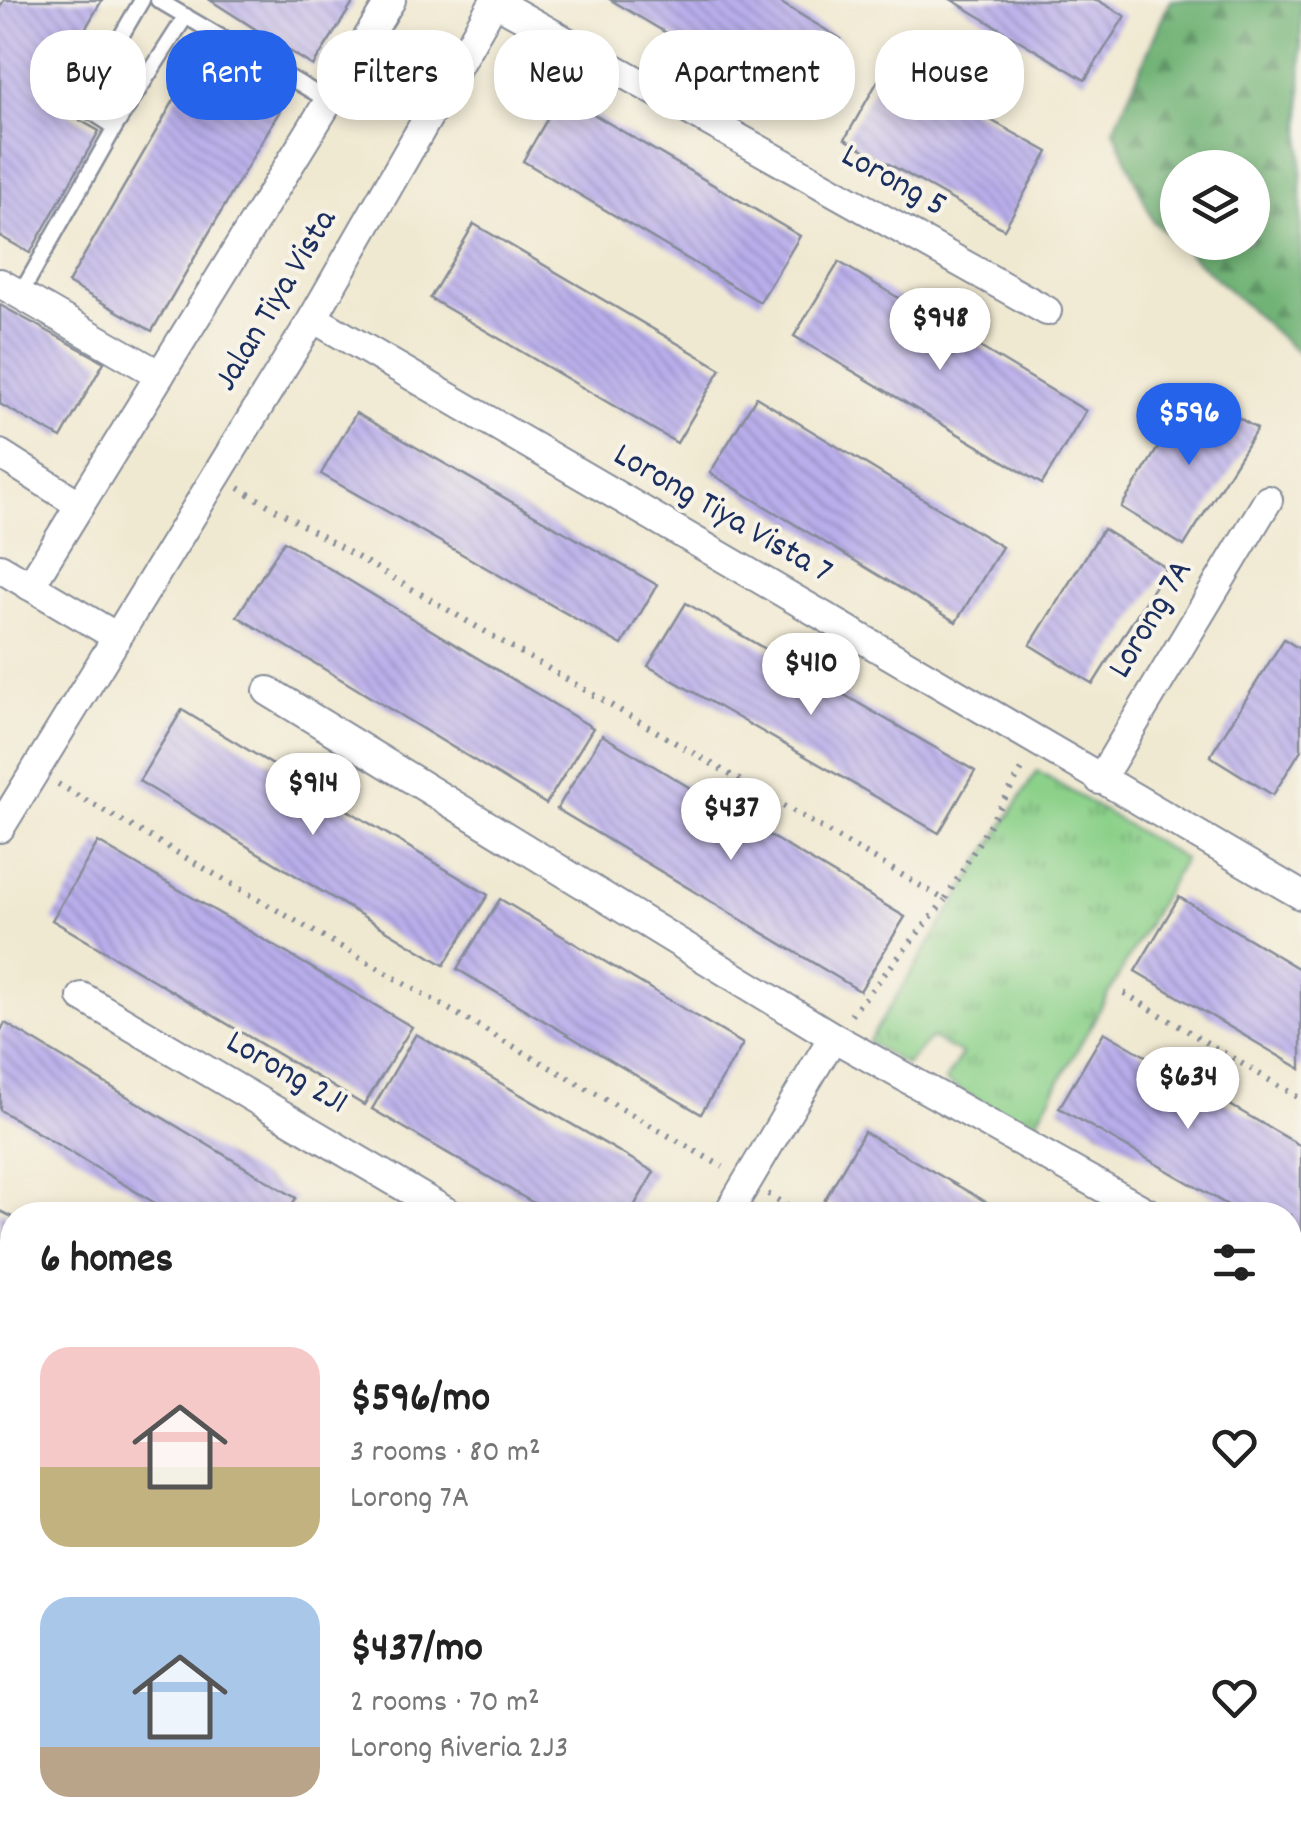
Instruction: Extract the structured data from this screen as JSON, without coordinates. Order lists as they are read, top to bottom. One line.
{"streets":{"street":["Lorong 5","Jalan Tiya Vista","Lorong Tiya Vista 7","Lorong 7A","Lorong 2J1"]},"crossings":[["Lorong 5","Jalan Tiya Vista"],["Jalan Tiya Vista","Lorong Tiya Vista 7"],["Lorong Tiya Vista 7","Lorong 7A"]],"page":{"chip":["Buy","Rent","Filters","New","Apartment","House"],"price":["$948","$596","$410","$914","$437","$634"],"heading":"6 homes","list":[{"name":"$596/mo","note":"3 rooms · 80 m² · Lorong 7A"},{"name":"$437/mo","note":"2 rooms · 70 m² · Lorong Riveria 2J3"}]}}
